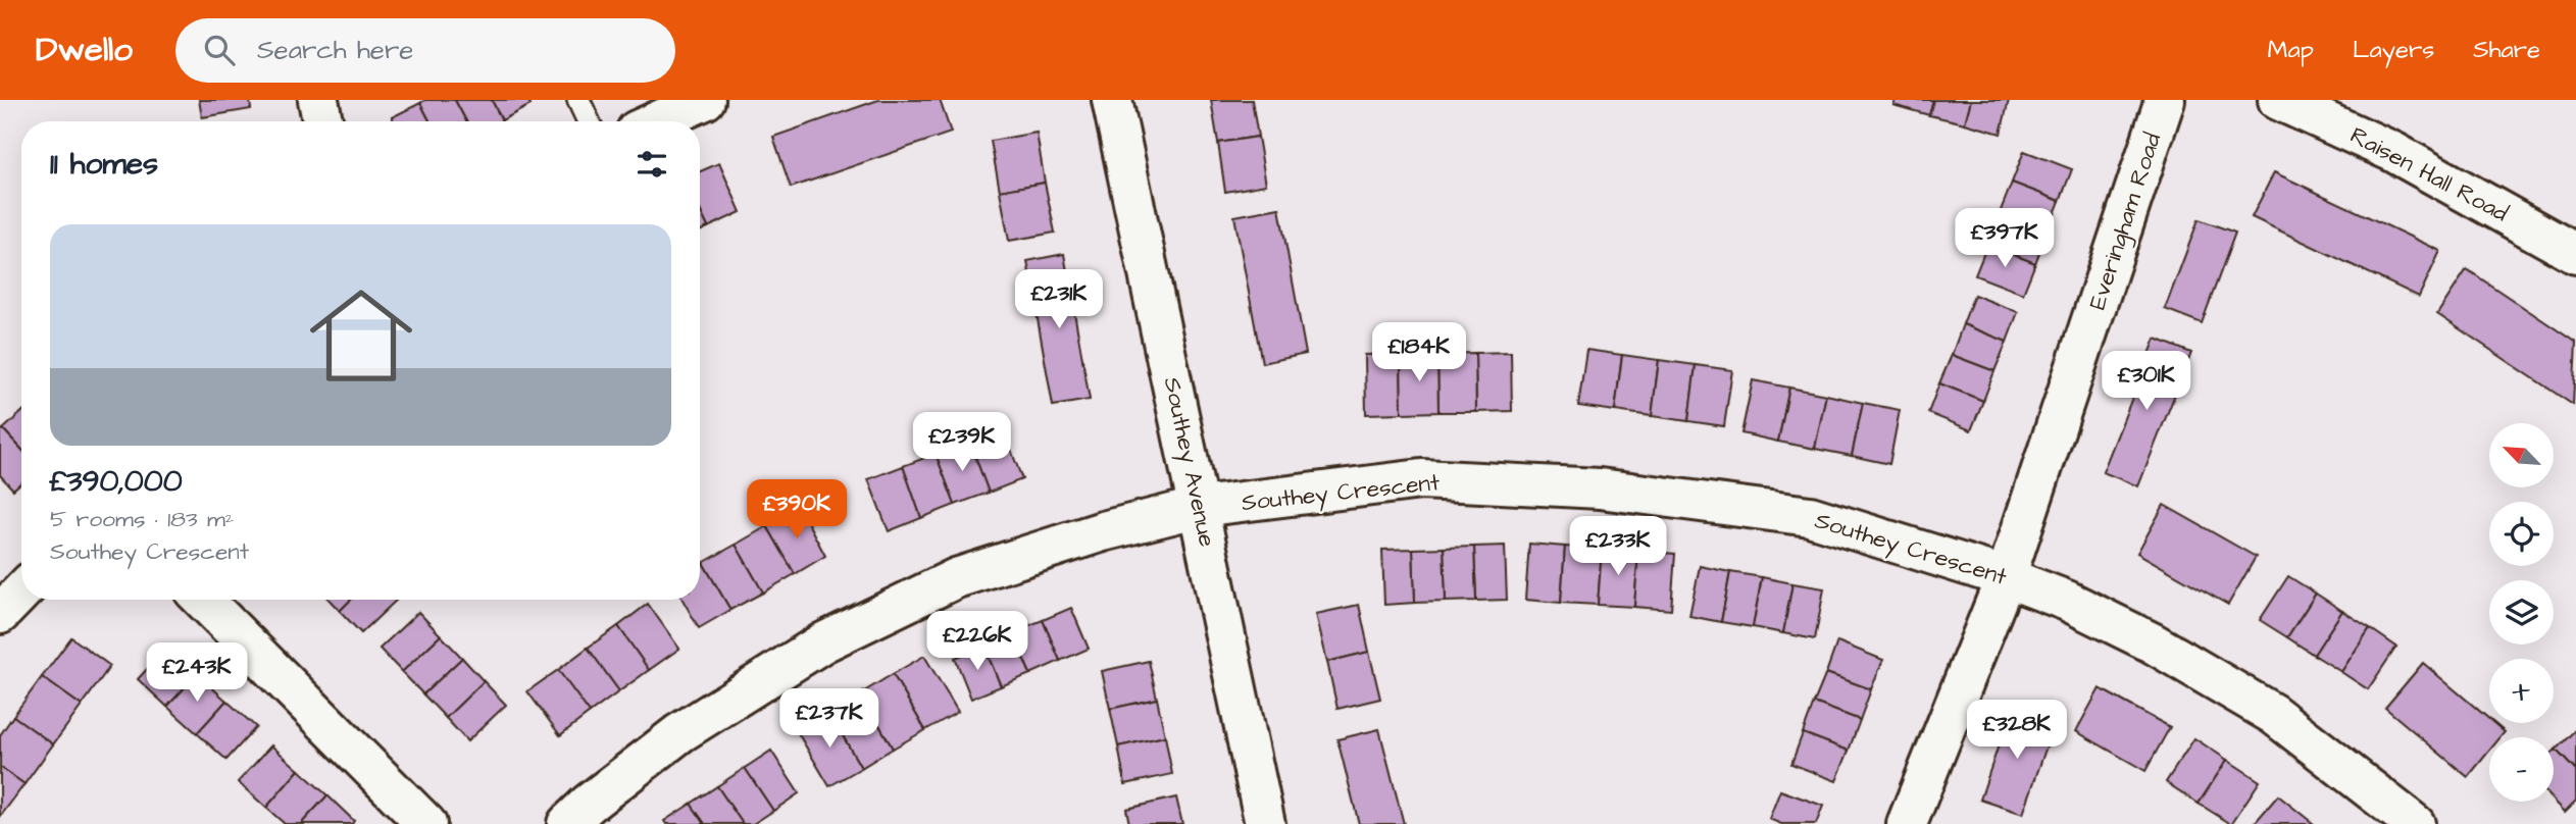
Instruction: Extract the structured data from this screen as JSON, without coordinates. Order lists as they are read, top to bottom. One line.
{"streets":{"street":["Raisen Hall Road","Everingham Road","Southey Avenue","Southey Crescent"]},"crossings":[["Everingham Road","Southey Crescent"],["Southey Avenue","Southey Crescent"]],"north":"top left","page":{"header":"Dwello","search":"Search here","nav":["Map","Layers","Share"],"heading":"11 homes","list":[{"name":"£390,000","note":"5 rooms · 183 m² · Southey Crescent"}],"price":["£397K","£231K","£184K","£301K","£239K","£390K","£233K","£226K","£243K","£237K","£328K"],"map_buttons":["+","−"]}}
